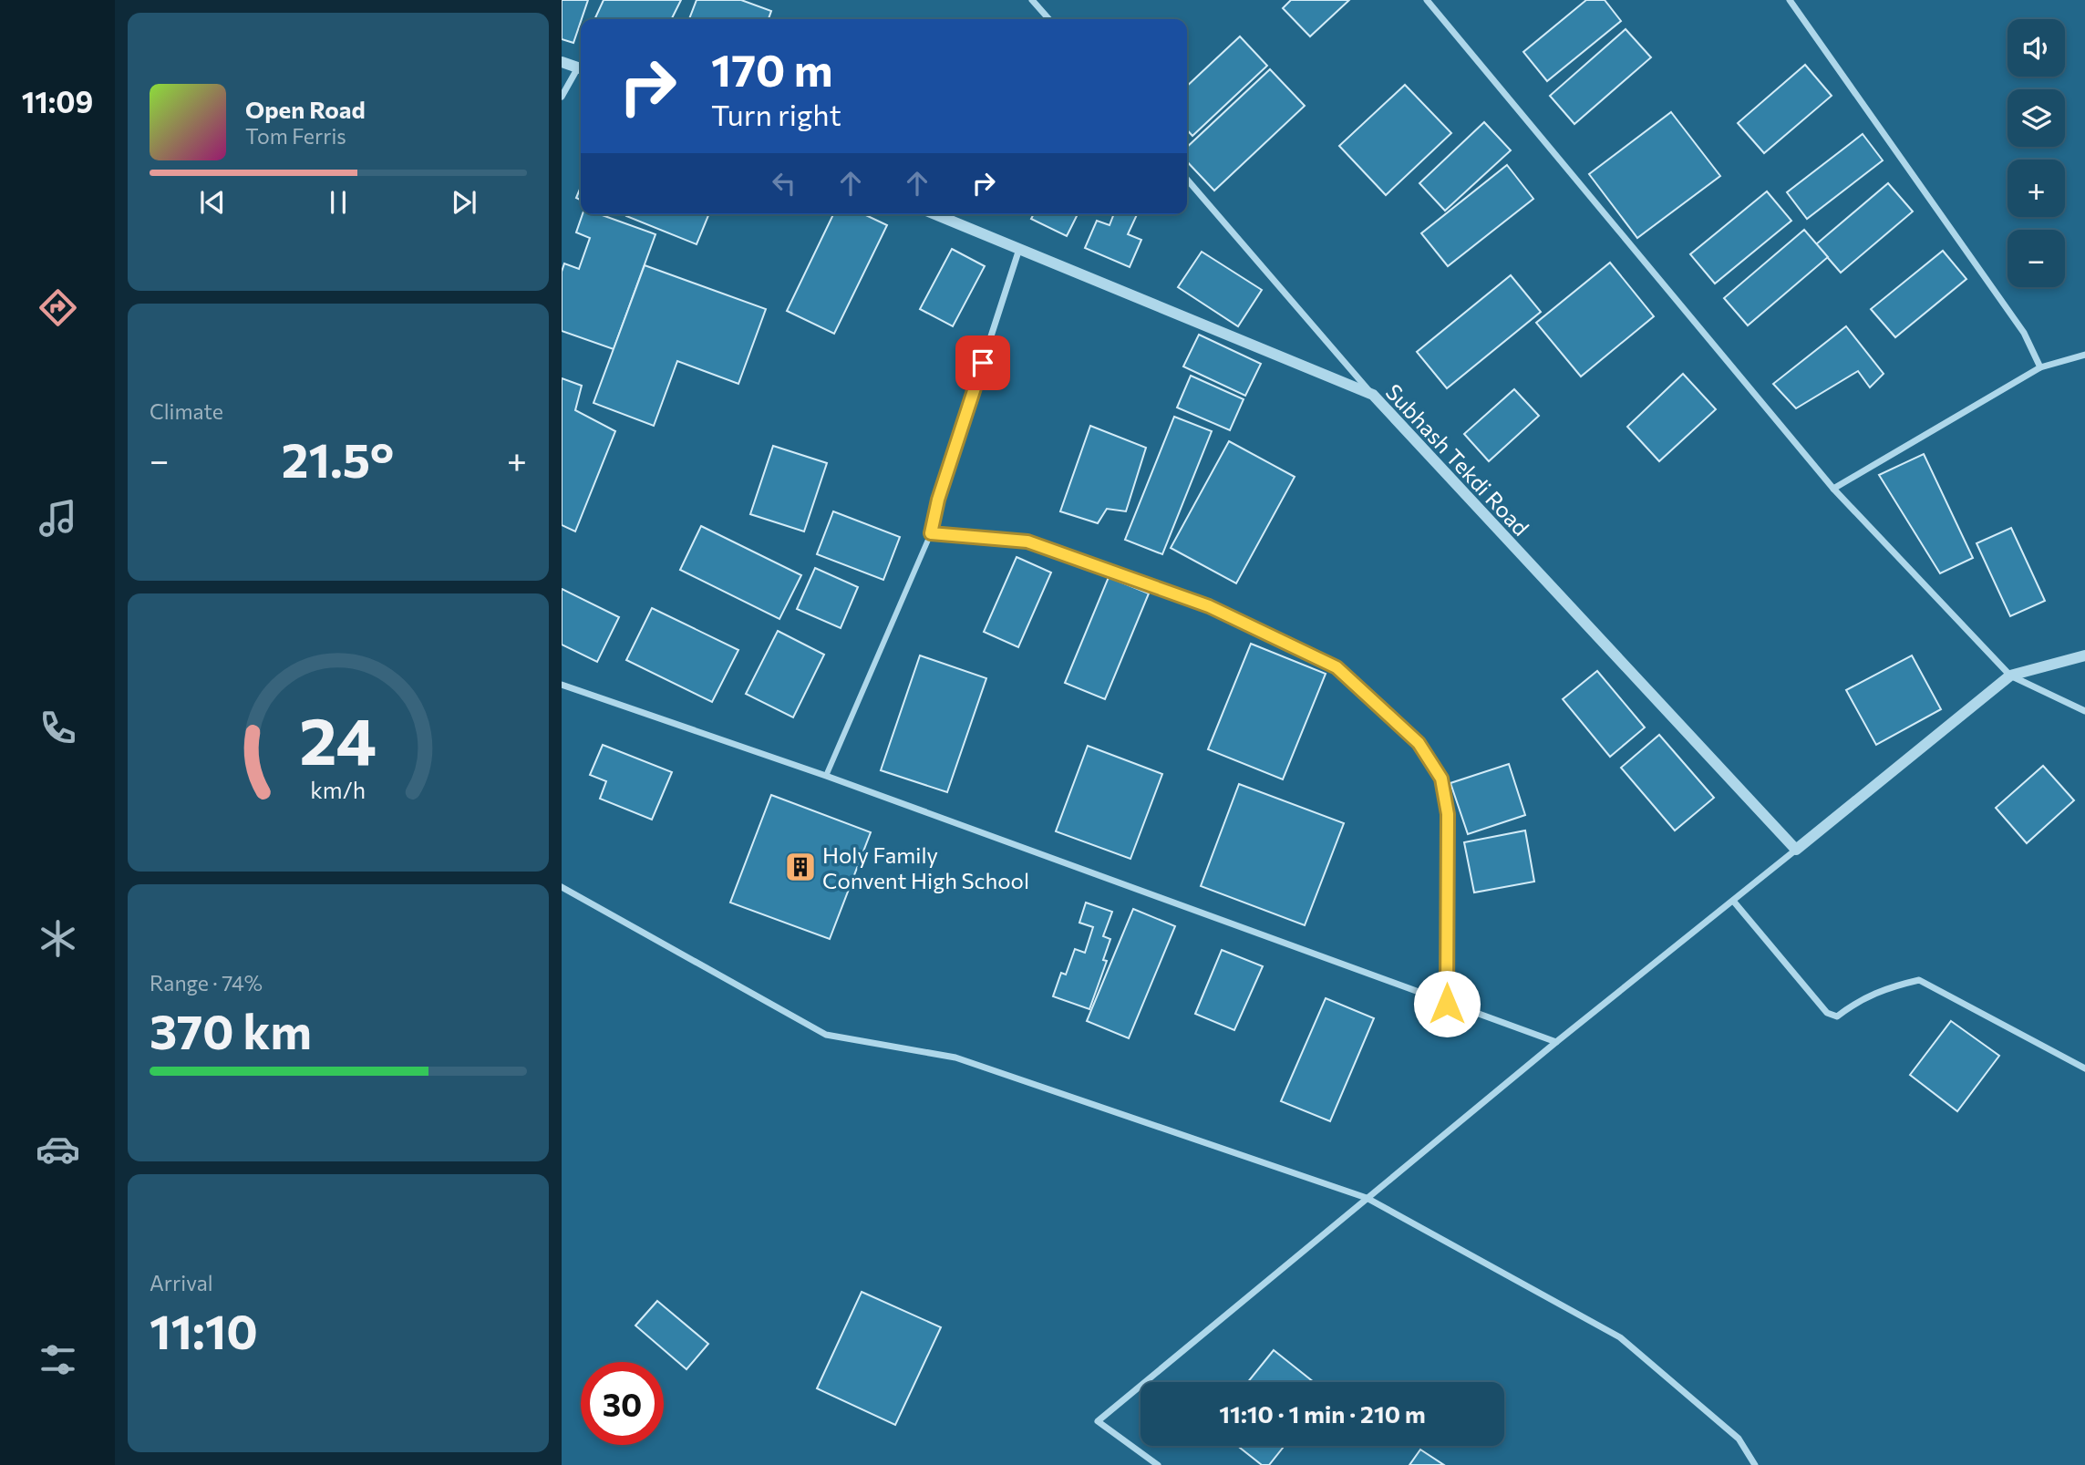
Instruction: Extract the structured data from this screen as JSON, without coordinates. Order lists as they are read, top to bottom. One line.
{"streets":{"street":["Subhash Tekdi Road"]},"places":{"building":["Holy Family Convent High School"]},"page":{"tabs":"11:09","map_buttons":["+","−"],"turn":["170 m","Turn right"],"song":["Open Road","Tom Ferris"],"tile":["Climate",["Range · 74%","370 km"],["Arrival","11:10"]],"heat":["−","21.5°","+"],"limit":"30","trip":"11:10 · 1 min · 210 m","gauge":["24","km/h"]}}
